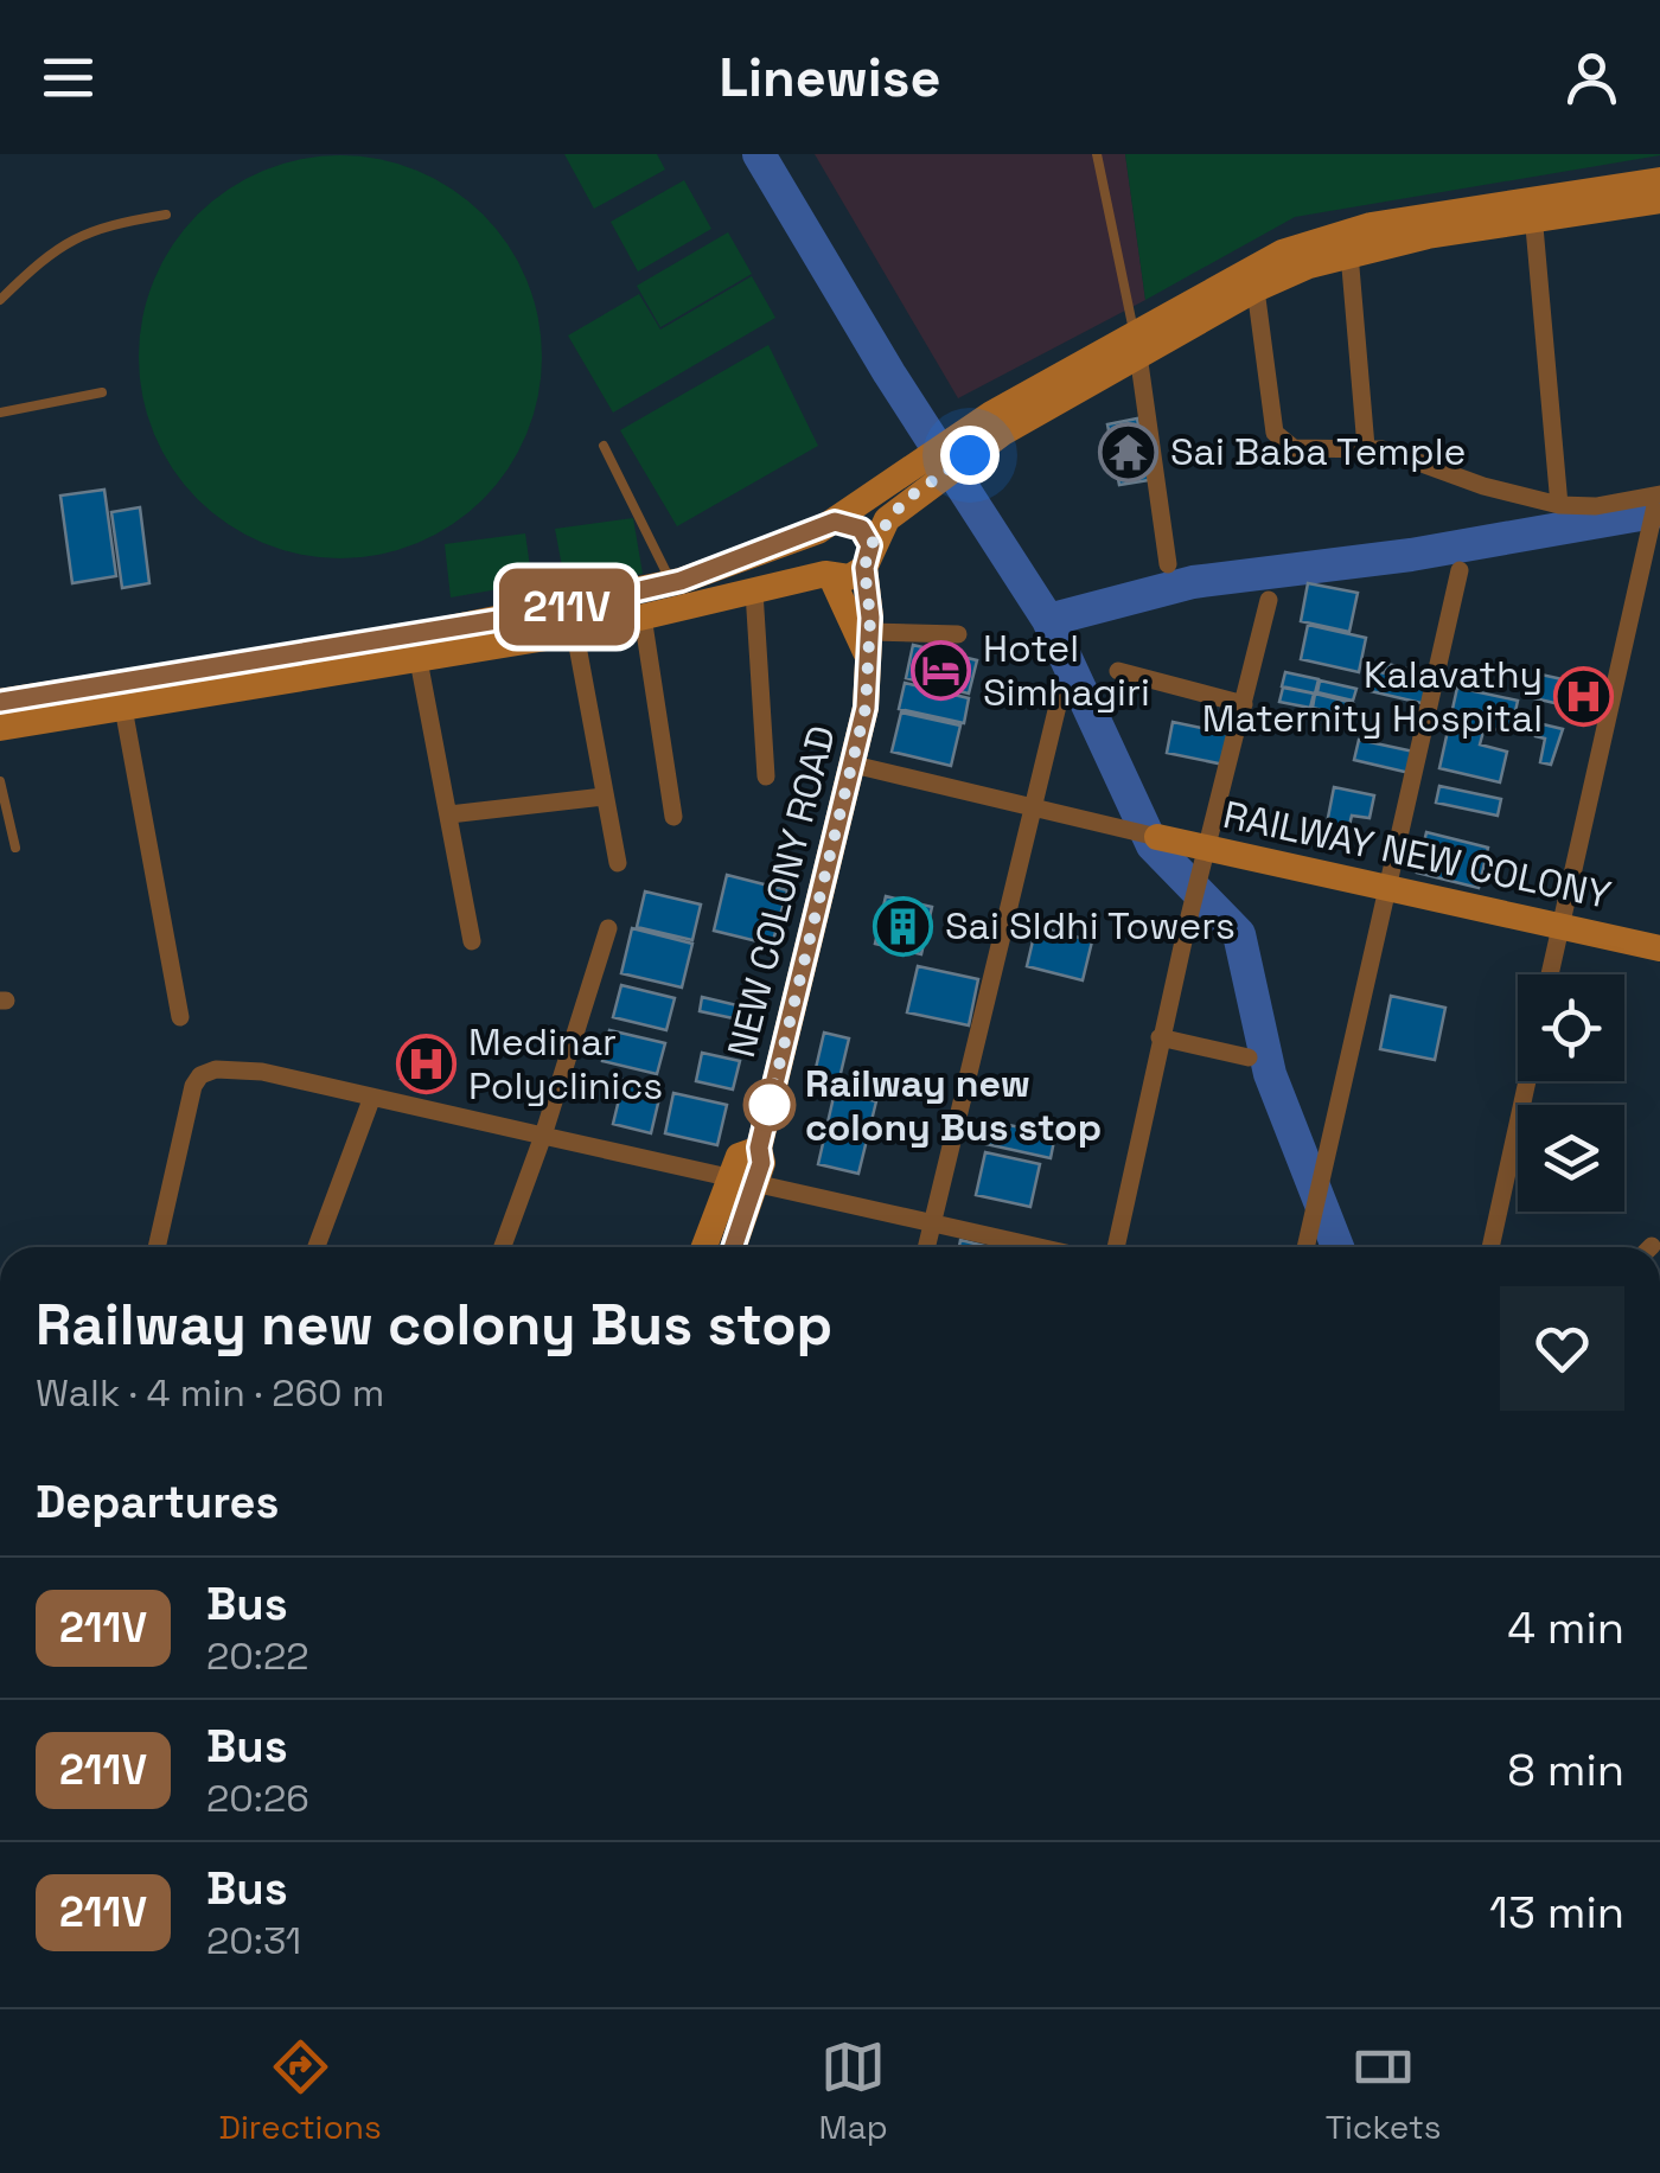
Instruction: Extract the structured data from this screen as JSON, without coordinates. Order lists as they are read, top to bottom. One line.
{"streets":{"main road":["RAILWAY NEW COLONY","NEW COLONY ROAD"]},"places":{"temple":["Sai Baba Temple"],"hotel":["Hotel Simhagiri"],"hospital":["Kalavathy Maternity Hospital","Medinar Polyclinics"],"building":["Sai SIdhi Towers"],"other":["Railway new colony Bus stop"]},"lines":["bus line 211V"],"page":{"header":"Linewise","on_map":"211V","heading":[["Railway new colony Bus stop","Walk · 4 min · 260 m"],"Departures"],"list":[{"mark":"211V","name":"Bus","note":"20:22","value":"4 min"},{"mark":"211V","name":"Bus","note":"20:26","value":"8 min"},{"mark":"211V","name":"Bus","note":"20:31","value":"13 min"}],"tabs":["Directions","Map","Tickets"]}}
